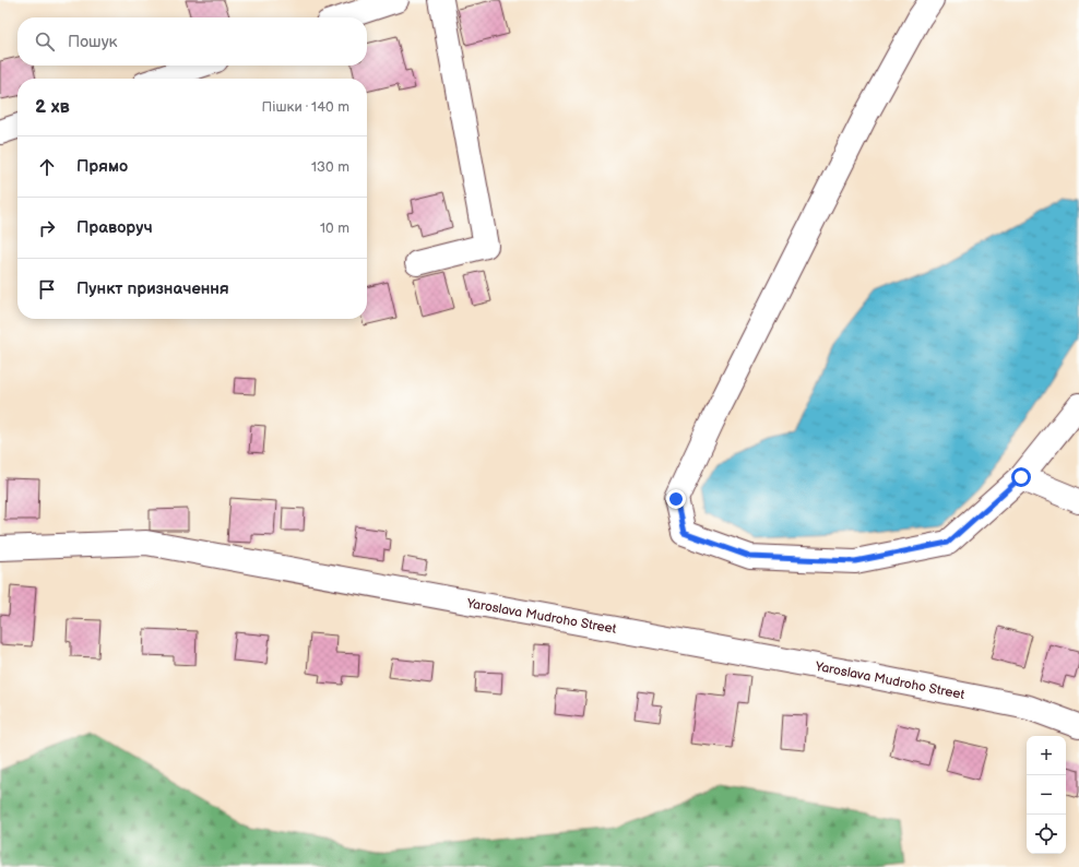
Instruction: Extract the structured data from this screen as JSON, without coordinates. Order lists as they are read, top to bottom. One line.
{"streets":{"street":["Yaroslava Mudroho Street"]},"page":{"search":"Пошук","heading":["2 хв","Пішки · 140 m"],"list":[["Прямо","130 m"],["Праворуч","10 m"],"Пункт призначення"],"map_buttons":["+","−"]}}
